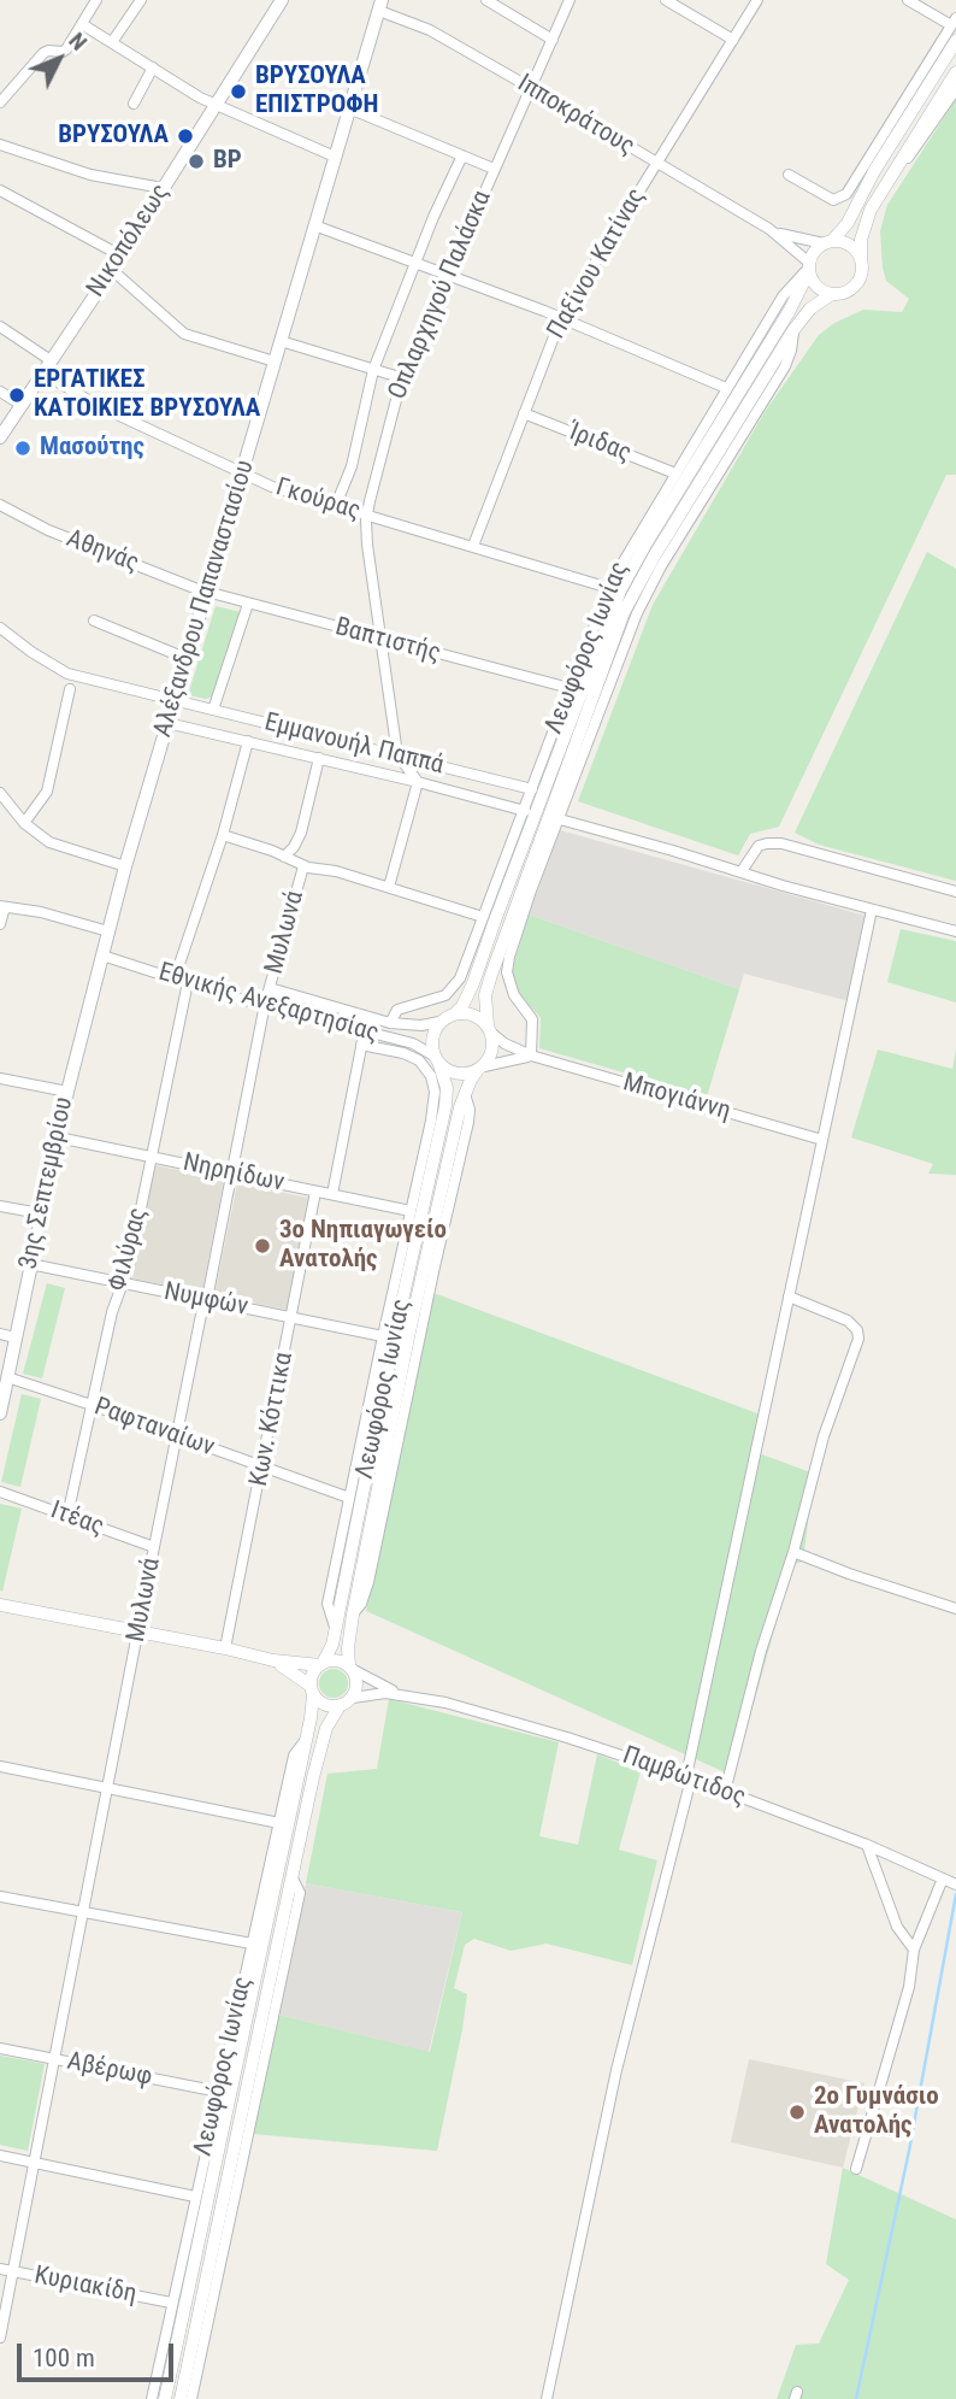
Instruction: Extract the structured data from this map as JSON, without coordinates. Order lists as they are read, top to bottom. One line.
{"streets":{"main road":["Νικοπόλεως","Αλέξανδρου Παπαναστασίου","3ης Σεπτεμβρίου"],"street":["Ιπποκράτους","Παξίνου Κατίνας","Οπλαρχηγού Παλάσκα","Ίριδας","Γκούρας","Αθηνάς","Βαπτιστής","Λεωφόρος Ιωνίας","Εμμανουήλ Παππά","Μυλωνά","Εθνικής Ανεξαρτησίας","Μπογιάννη","Νηρηίδων","Φιλύρας","Νυμφών","Κων. Κόττικα","Ραφταναίων","Ιτέας","Παμβώτιδος","Αβέρωφ","Κυριακίδη"]},"crossings":[["Ιπποκράτους","Παξίνου Κατίνας"],["Ιπποκράτους","Οπλαρχηγού Παλάσκα"],["Ιπποκράτους","Αλέξανδρου Παπαναστασίου"],["Ιπποκράτους","Λεωφόρος Ιωνίας"],["Νικοπόλεως","Γκούρας"],["Παξίνου Κατίνας","Ίριδας"],["Παξίνου Κατίνας","Γκούρας"],["Οπλαρχηγού Παλάσκα","Γκούρας"],["Οπλαρχηγού Παλάσκα","Βαπτιστής"],["Οπλαρχηγού Παλάσκα","Εμμανουήλ Παππά"],["Ίριδας","Λεωφόρος Ιωνίας"],["Γκούρας","Αλέξανδρου Παπαναστασίου"],["Γκούρας","Λεωφόρος Ιωνίας"],["Αθηνάς","Αλέξανδρου Παπαναστασίου"],["Αθηνάς","Βαπτιστής"],["Αλέξανδρου Παπαναστασίου","Βαπτιστής"],["Αλέξανδρου Παπαναστασίου","Εμμανουήλ Παππά"],["Αλέξανδρου Παπαναστασίου","Εθνικής Ανεξαρτησίας"],["Αλέξανδρου Παπαναστασίου","3ης Σεπτεμβρίου"],["Βαπτιστής","Λεωφόρος Ιωνίας"],["Λεωφόρος Ιωνίας","Εμμανουήλ Παππά"],["Λεωφόρος Ιωνίας","Εθνικής Ανεξαρτησίας"],["Λεωφόρος Ιωνίας","Μπογιάννη"],["Λεωφόρος Ιωνίας","Παμβώτιδος"],["Λεωφόρος Ιωνίας","Αβέρωφ"],["Λεωφόρος Ιωνίας","Κυριακίδη"],["Μυλωνά","Εθνικής Ανεξαρτησίας"],["Μυλωνά","Νηρηίδων"],["Μυλωνά","Νυμφών"],["Μυλωνά","Ραφταναίων"],["Μυλωνά","Ιτέας"],["Μυλωνά","Αβέρωφ"],["Μυλωνά","Κυριακίδη"],["Εθνικής Ανεξαρτησίας","Μπογιάννη"],["Εθνικής Ανεξαρτησίας","3ης Σεπτεμβρίου"],["Εθνικής Ανεξαρτησίας","Φιλύρας"],["Νηρηίδων","3ης Σεπτεμβρίου"],["Νηρηίδων","Φιλύρας"],["Νηρηίδων","Κων. Κόττικα"],["3ης Σεπτεμβρίου","Νυμφών"],["3ης Σεπτεμβρίου","Ραφταναίων"],["Φιλύρας","Νυμφών"],["Φιλύρας","Ραφταναίων"],["Φιλύρας","Ιτέας"],["Νυμφών","Κων. Κόττικα"],["Κων. Κόττικα","Ραφταναίων"]],"places":["ΒΡΥΣΟΥΛΑ ΕΠΙΣΤΡΟΦΗ","ΒΡΥΣΟΥΛΑ","BP","ΕΡΓΑΤΙΚΕΣ ΚΑΤΟΙΚΙΕΣ ΒΡΥΣΟΥΛΑ","Μασούτης","3ο Νηπιαγωγείο Ανατολής","2ο Γυμνάσιο Ανατολής"],"scale_bar":"100 m","north":"top right"}
